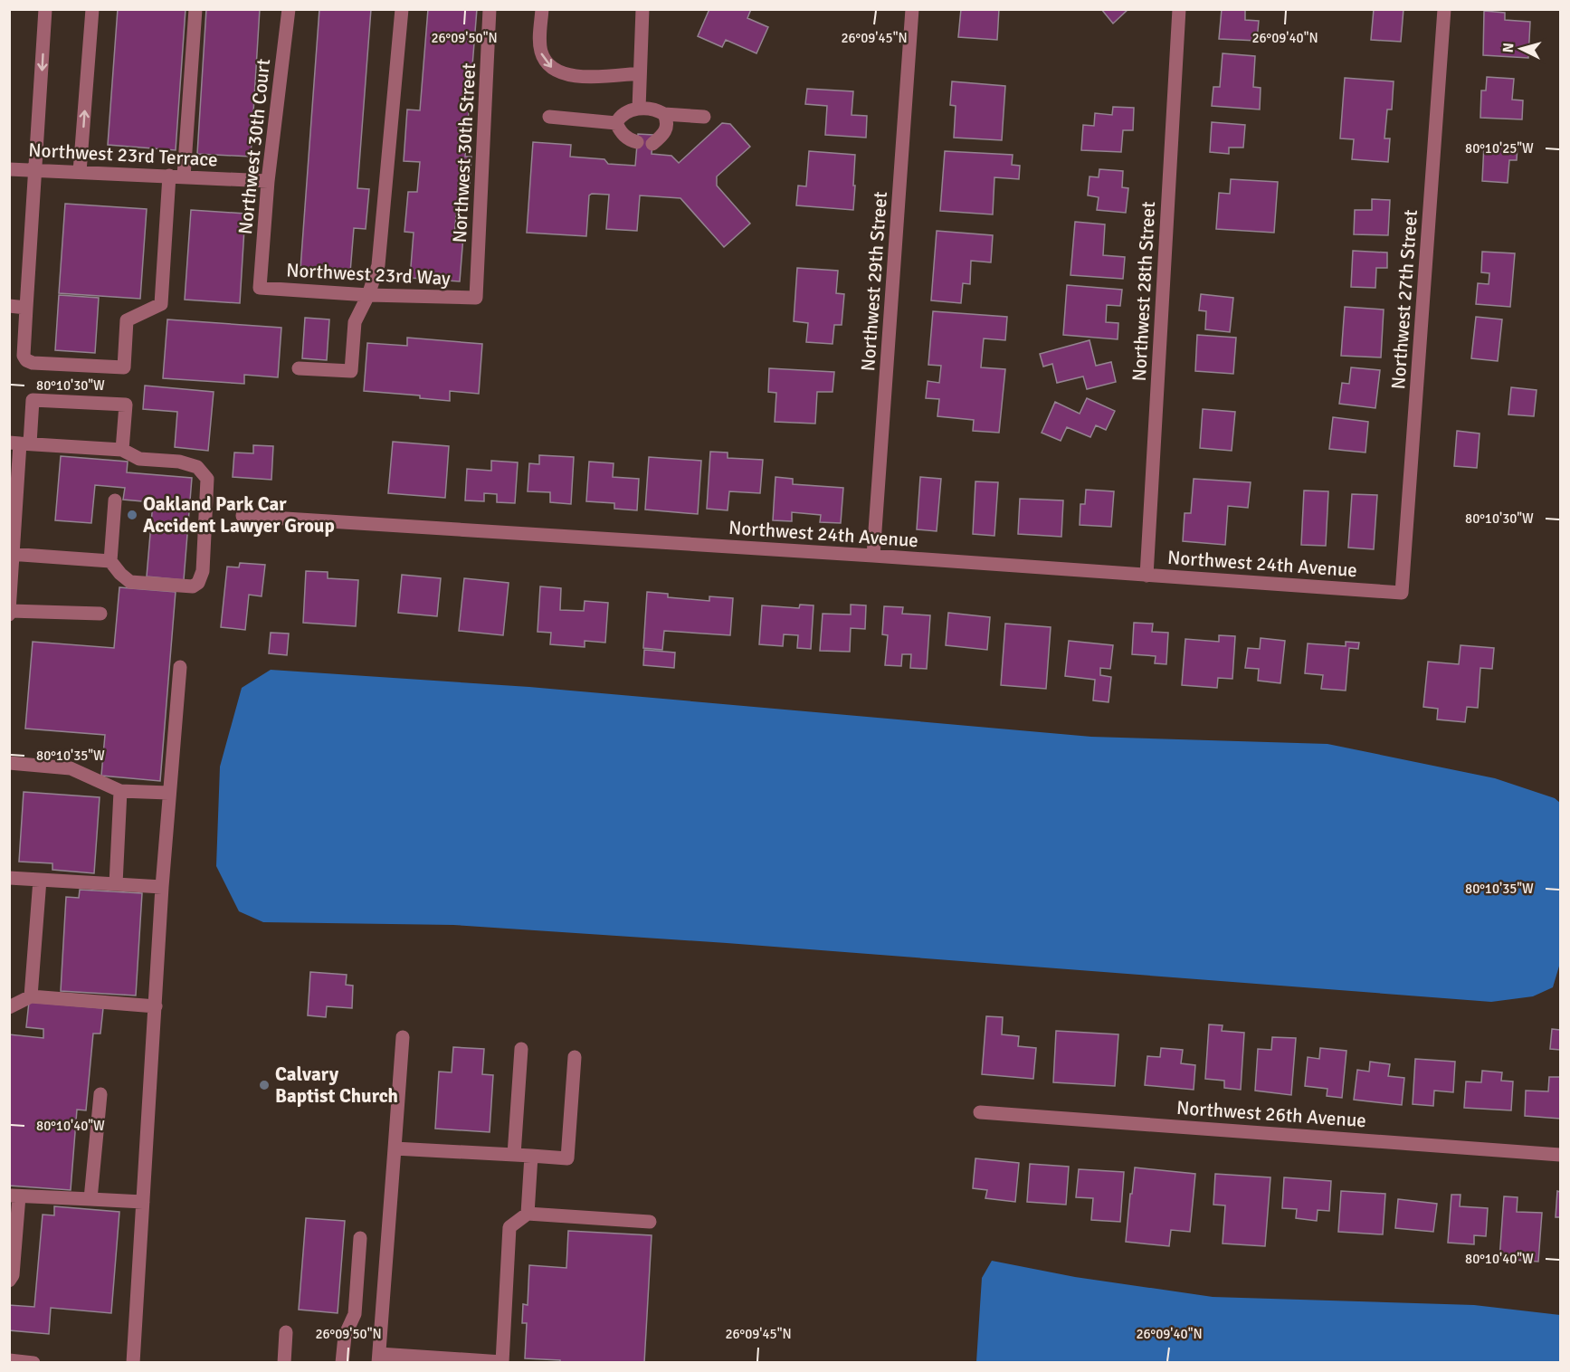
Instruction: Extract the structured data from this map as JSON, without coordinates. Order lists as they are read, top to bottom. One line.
{"streets":{"street":["Northwest 30th Court","Northwest 30th Street","Northwest 23rd Terrace","Northwest 23rd Way","Northwest 29th Street","Northwest 28th Street","Northwest 27th Street","Northwest 24th Avenue","Northwest 26th Avenue"]},"crossings":[["Northwest 30th Court","Northwest 23rd Terrace"],["Northwest 30th Court","Northwest 23rd Way"],["Northwest 30th Street","Northwest 23rd Way"],["Northwest 29th Street","Northwest 24th Avenue"],["Northwest 28th Street","Northwest 24th Avenue"],["Northwest 27th Street","Northwest 24th Avenue"]],"places":["Oakland Park Car Accident Lawyer Group","Calvary Baptist Church"],"north":"left","coordinates":["26°09'50\"N","26°09'45\"N","26°09'40\"N","80°10'25\"W","80°10'30\"W","80°10'35\"W","80°10'40\"W"]}
